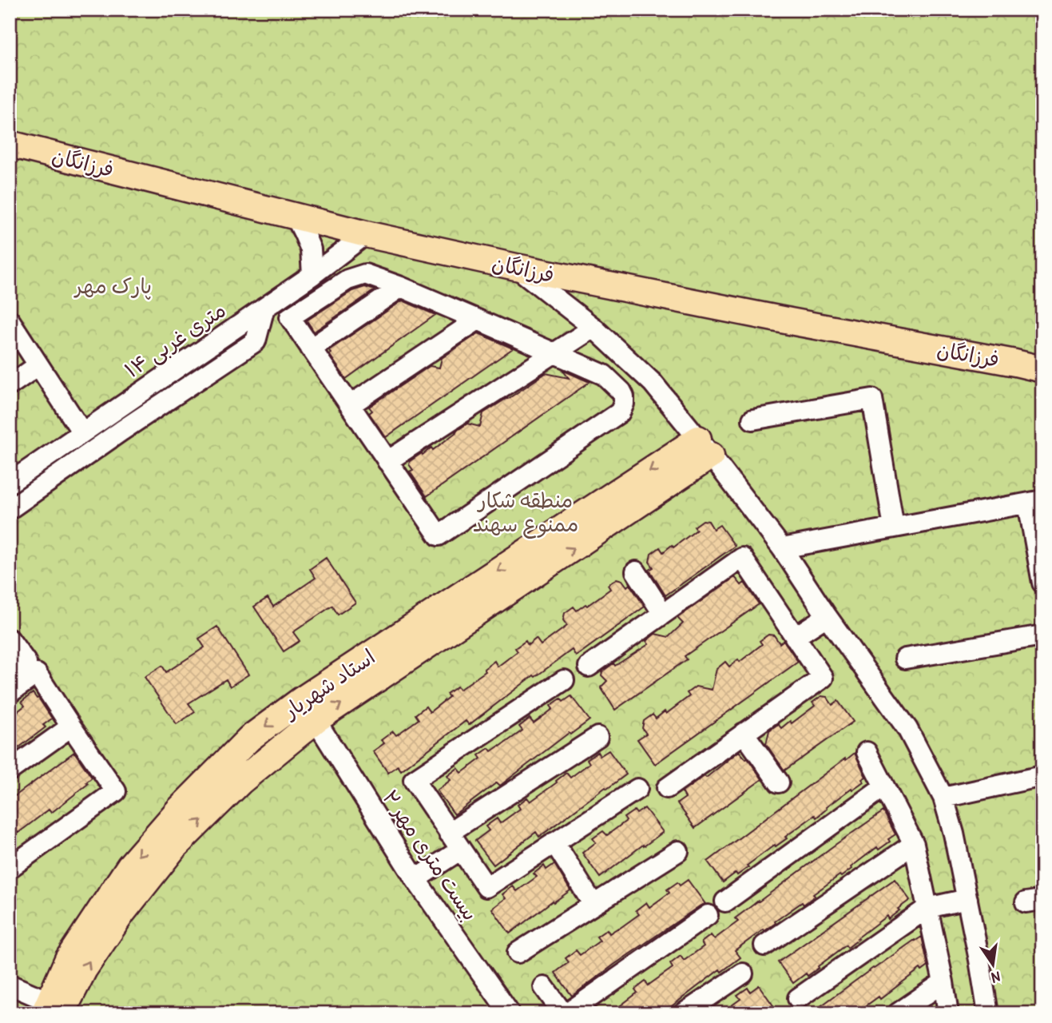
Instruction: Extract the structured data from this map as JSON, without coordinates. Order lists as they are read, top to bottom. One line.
{"streets":{"main road":["فرزانگان","استاد شهریار"],"street":["۱۴ متری غربی","بیست متری مهر ۲"]},"crossings":[["فرزانگان","۱۴ متری غربی"],["استاد شهریار","بیست متری مهر ۲"]],"parks":["پارک مهر","منطقه شکار ممنوع سهند"],"north":"bottom"}
